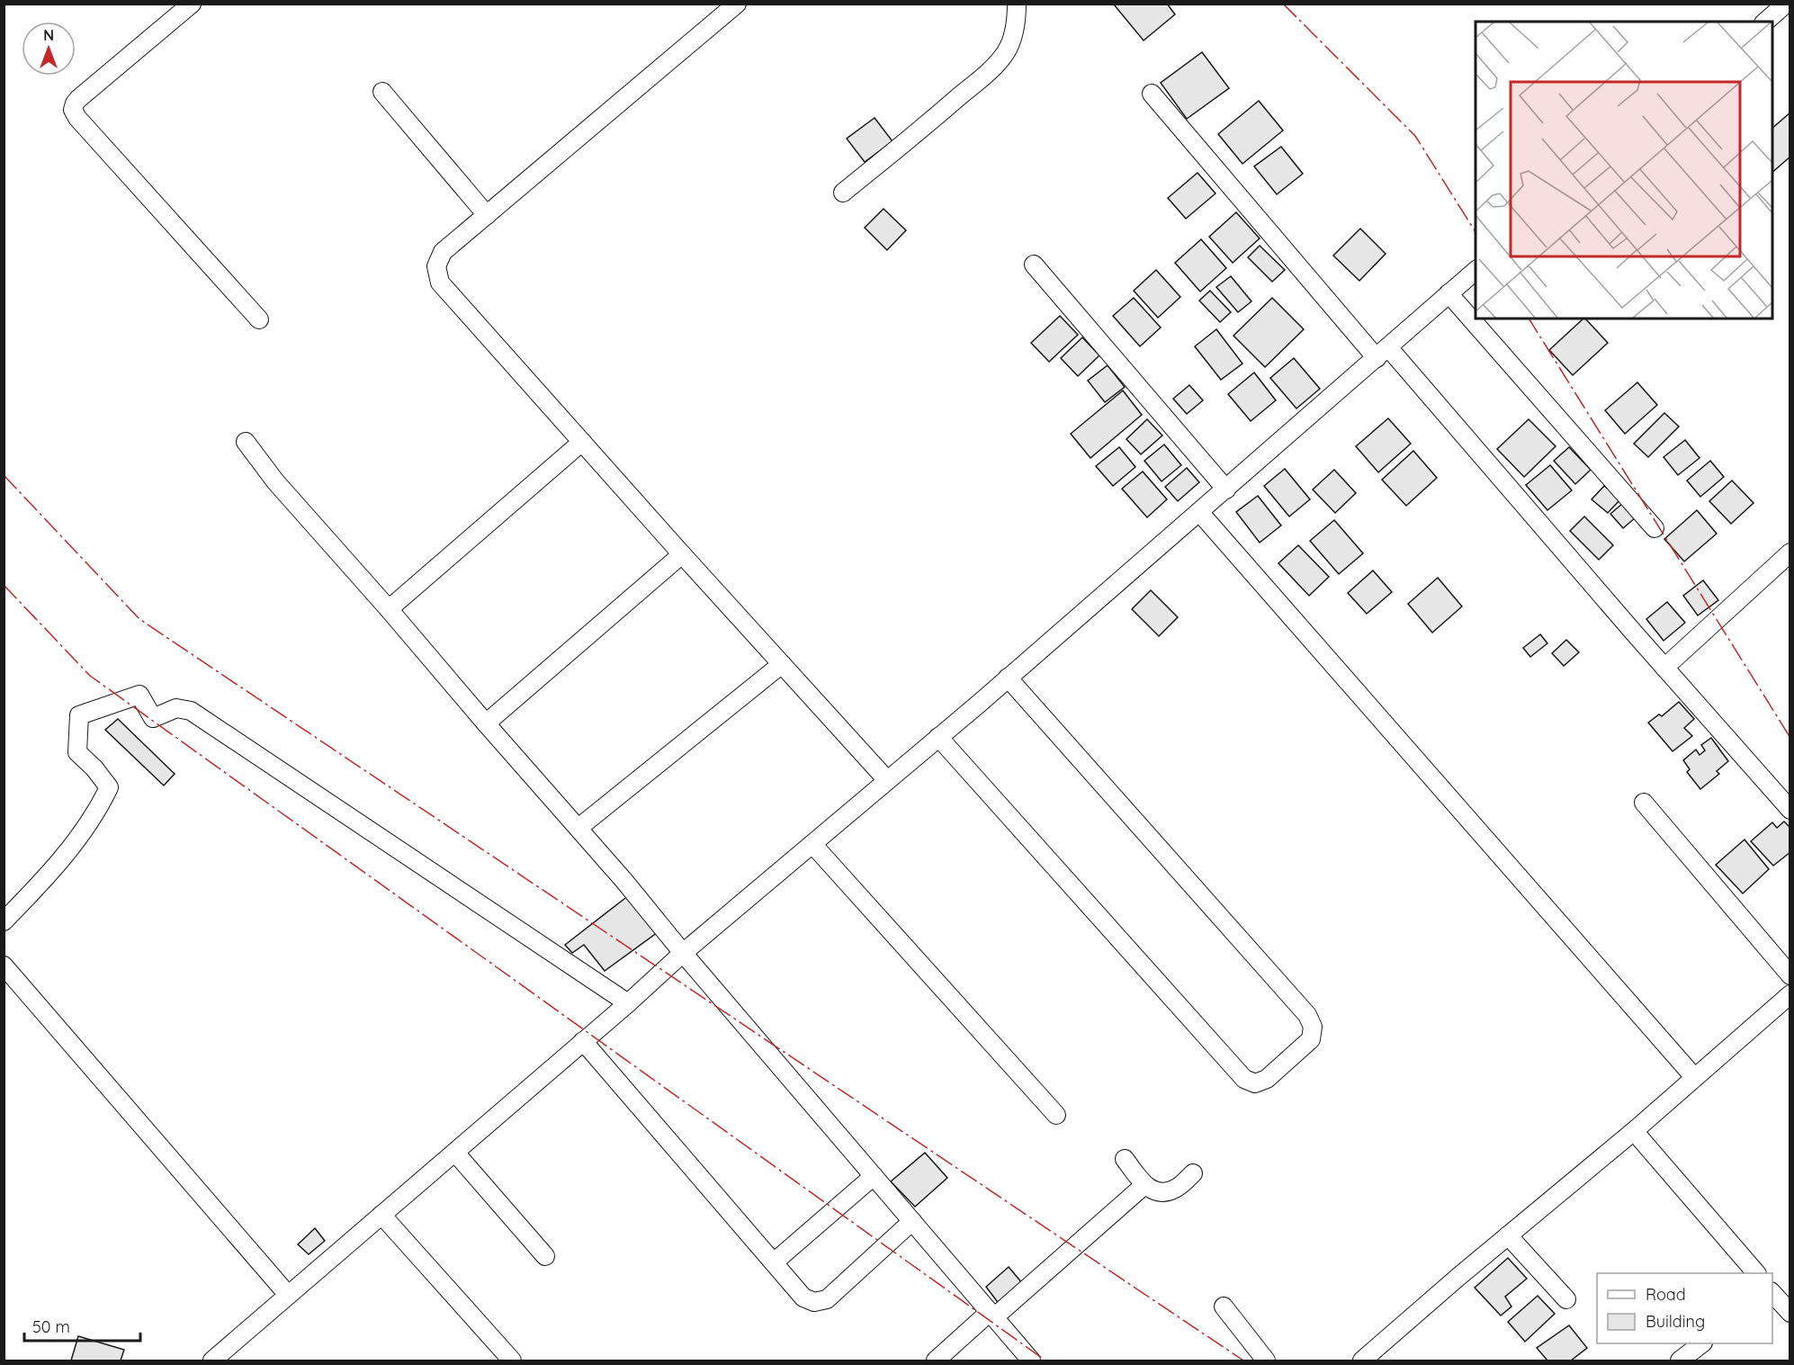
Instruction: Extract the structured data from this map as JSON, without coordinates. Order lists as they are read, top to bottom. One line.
{"legend":["Road","Building"],"scale_bar":"50 m","north":"top"}
